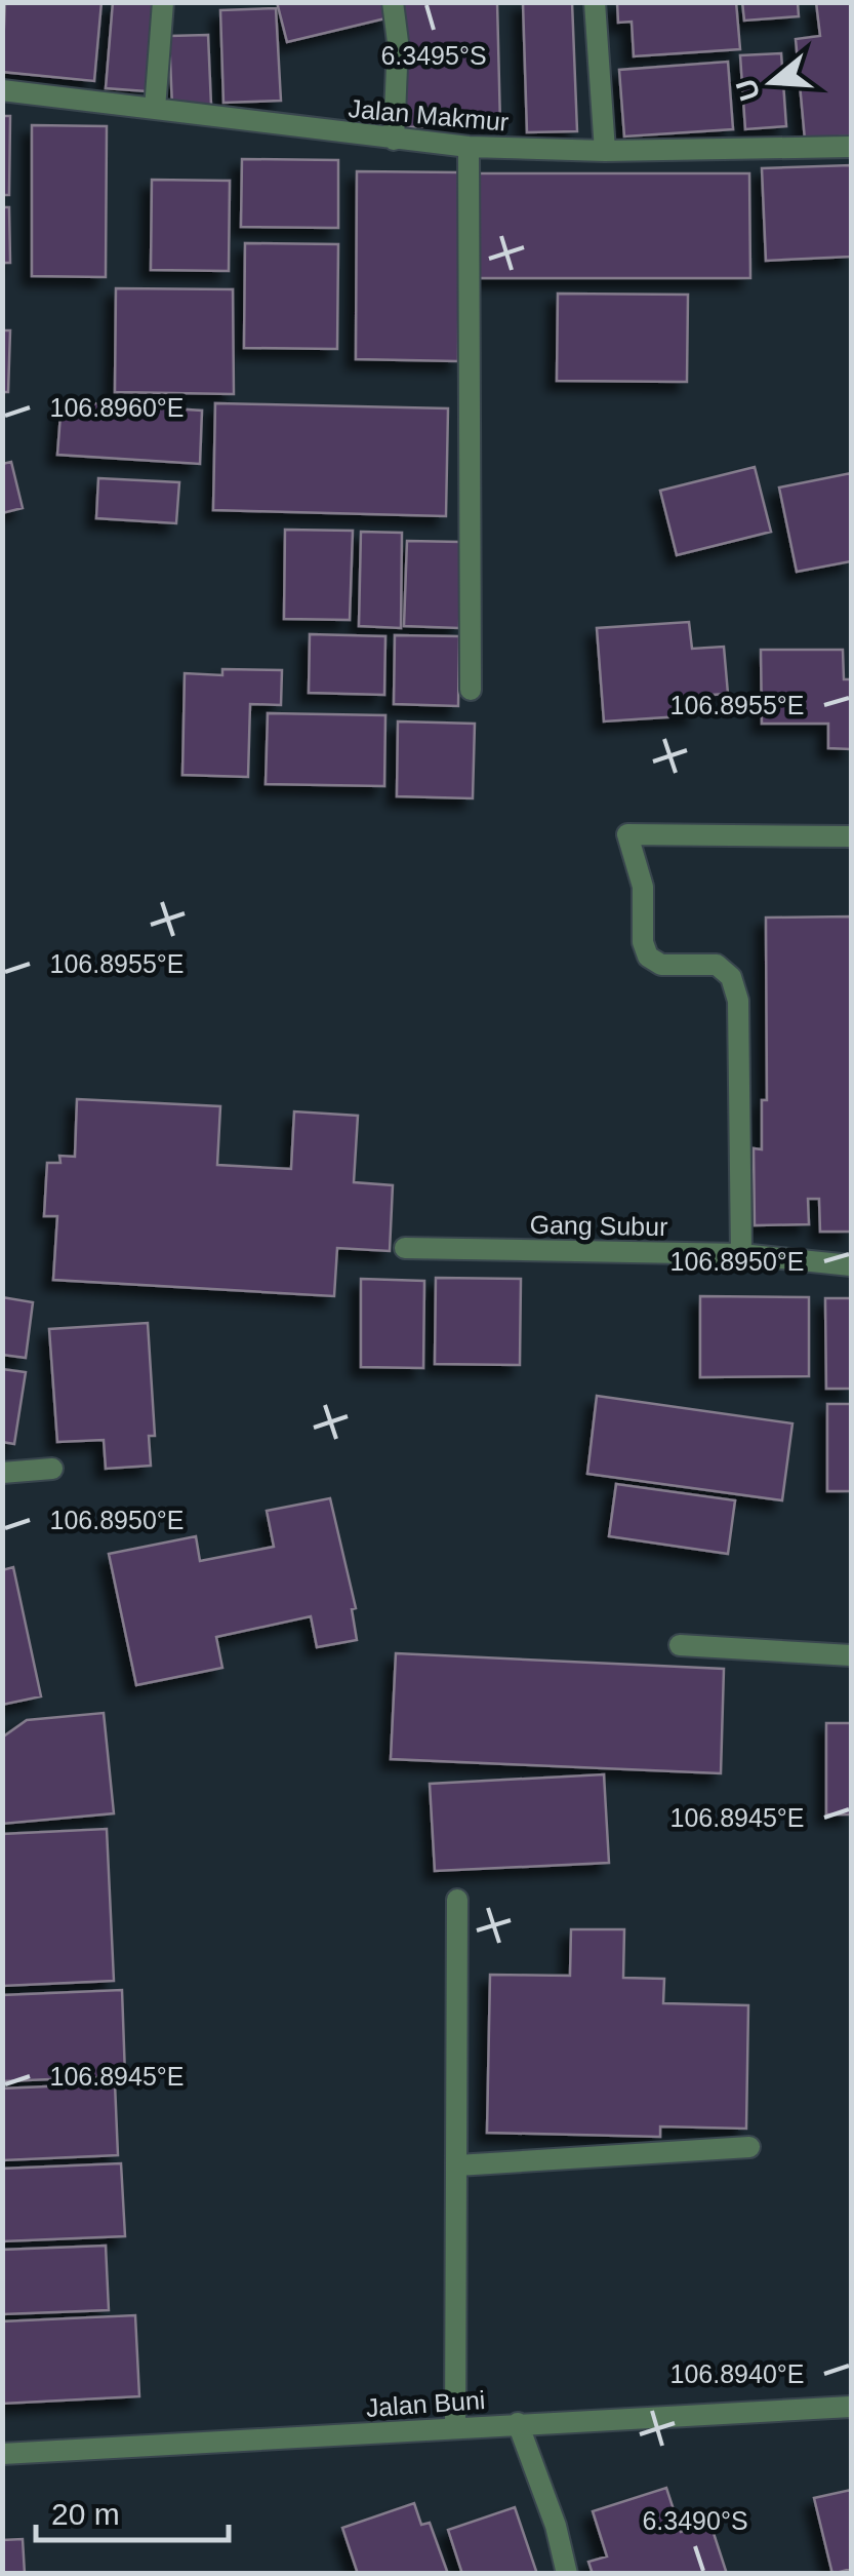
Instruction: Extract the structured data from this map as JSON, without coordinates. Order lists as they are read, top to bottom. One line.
{"streets":{"street":["Jalan Makmur","Gang Subur","Jalan Buni"]},"scale_bar":"20 m","north":"left","coordinates":["6.3495°S","106.8960°E","106.8955°E","106.8950°E","106.8945°E","106.8940°E","6.3490°S"]}
